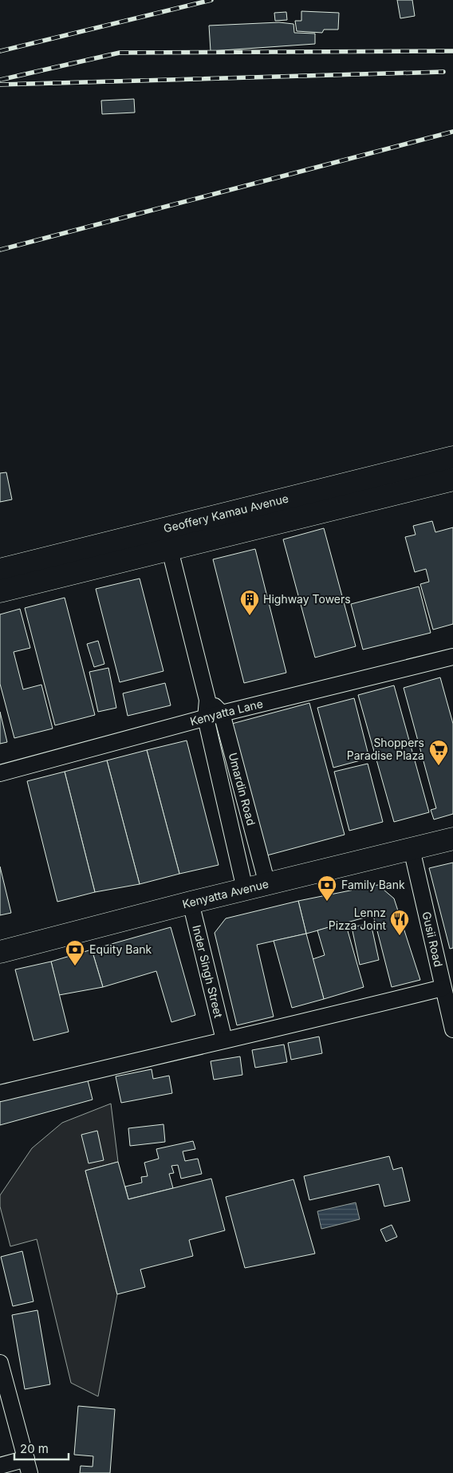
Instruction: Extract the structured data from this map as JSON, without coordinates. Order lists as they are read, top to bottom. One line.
{"streets":{"main road":["Geoffery Kamau Avenue","Kenyatta Avenue"],"street":["Kenyatta Lane","Umardin Road","Gusii Road","Inder Singh Street"]},"crossings":[["Geoffery Kamau Avenue","Umardin Road"],["Kenyatta Lane","Umardin Road"],["Umardin Road","Kenyatta Avenue"],["Kenyatta Avenue","Gusii Road"],["Kenyatta Avenue","Inder Singh Street"]],"places":{"building":["Highway Towers"],"supermarket":["Shoppers Paradise Plaza"],"bank":["Family Bank","Equity Bank"],"restaurant":["Lennz Pizza Joint"]},"scale_bar":"20 m"}
